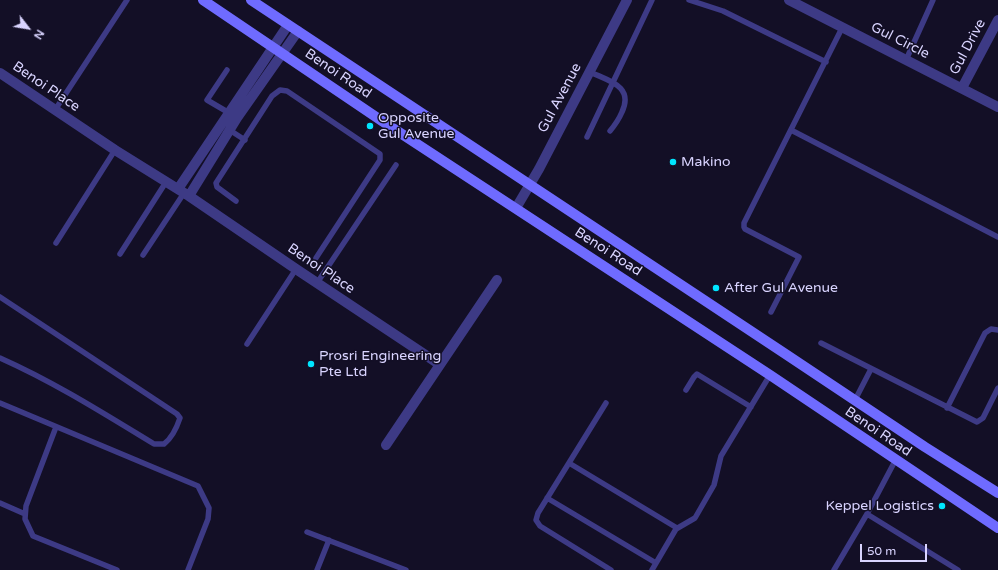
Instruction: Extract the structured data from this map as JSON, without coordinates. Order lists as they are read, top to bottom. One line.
{"streets":{"main road":["Benoi Road"],"street":["Gul Circle","Gul Drive","Benoi Place","Gul Avenue"]},"crossings":[["Gul Circle","Gul Drive"],["Benoi Road","Gul Avenue"]],"places":["Opposite Gul Avenue","Makino","After Gul Avenue","Prosri Engineering Pte Ltd","Keppel Logistics"],"scale_bar":"50 m","north":"bottom right"}
